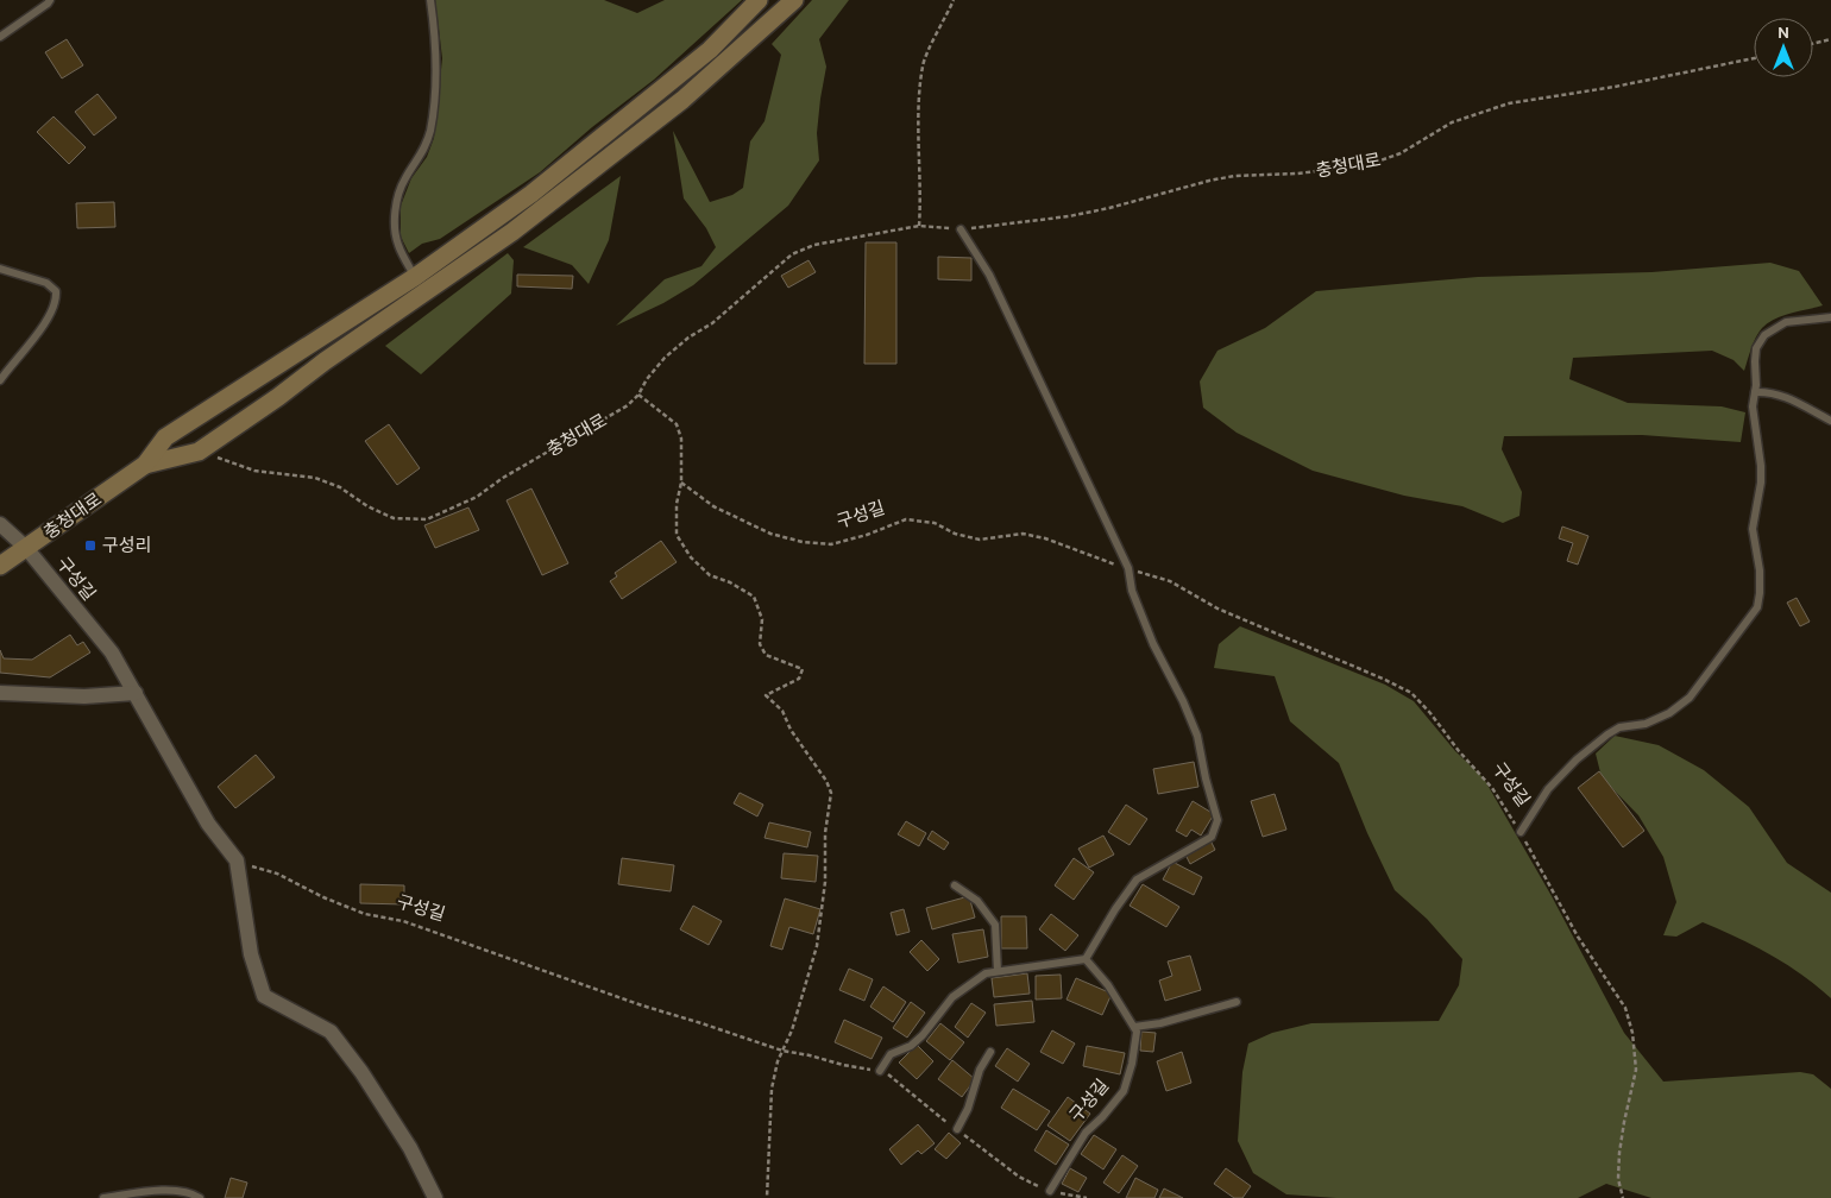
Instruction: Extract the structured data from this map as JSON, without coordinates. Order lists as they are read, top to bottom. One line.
{"streets":{"main road":["충청대로"],"street":["구성길"]},"crossings":[["충청대로","구성길"]],"places":{"transit":["구성리"]},"north":"top"}
